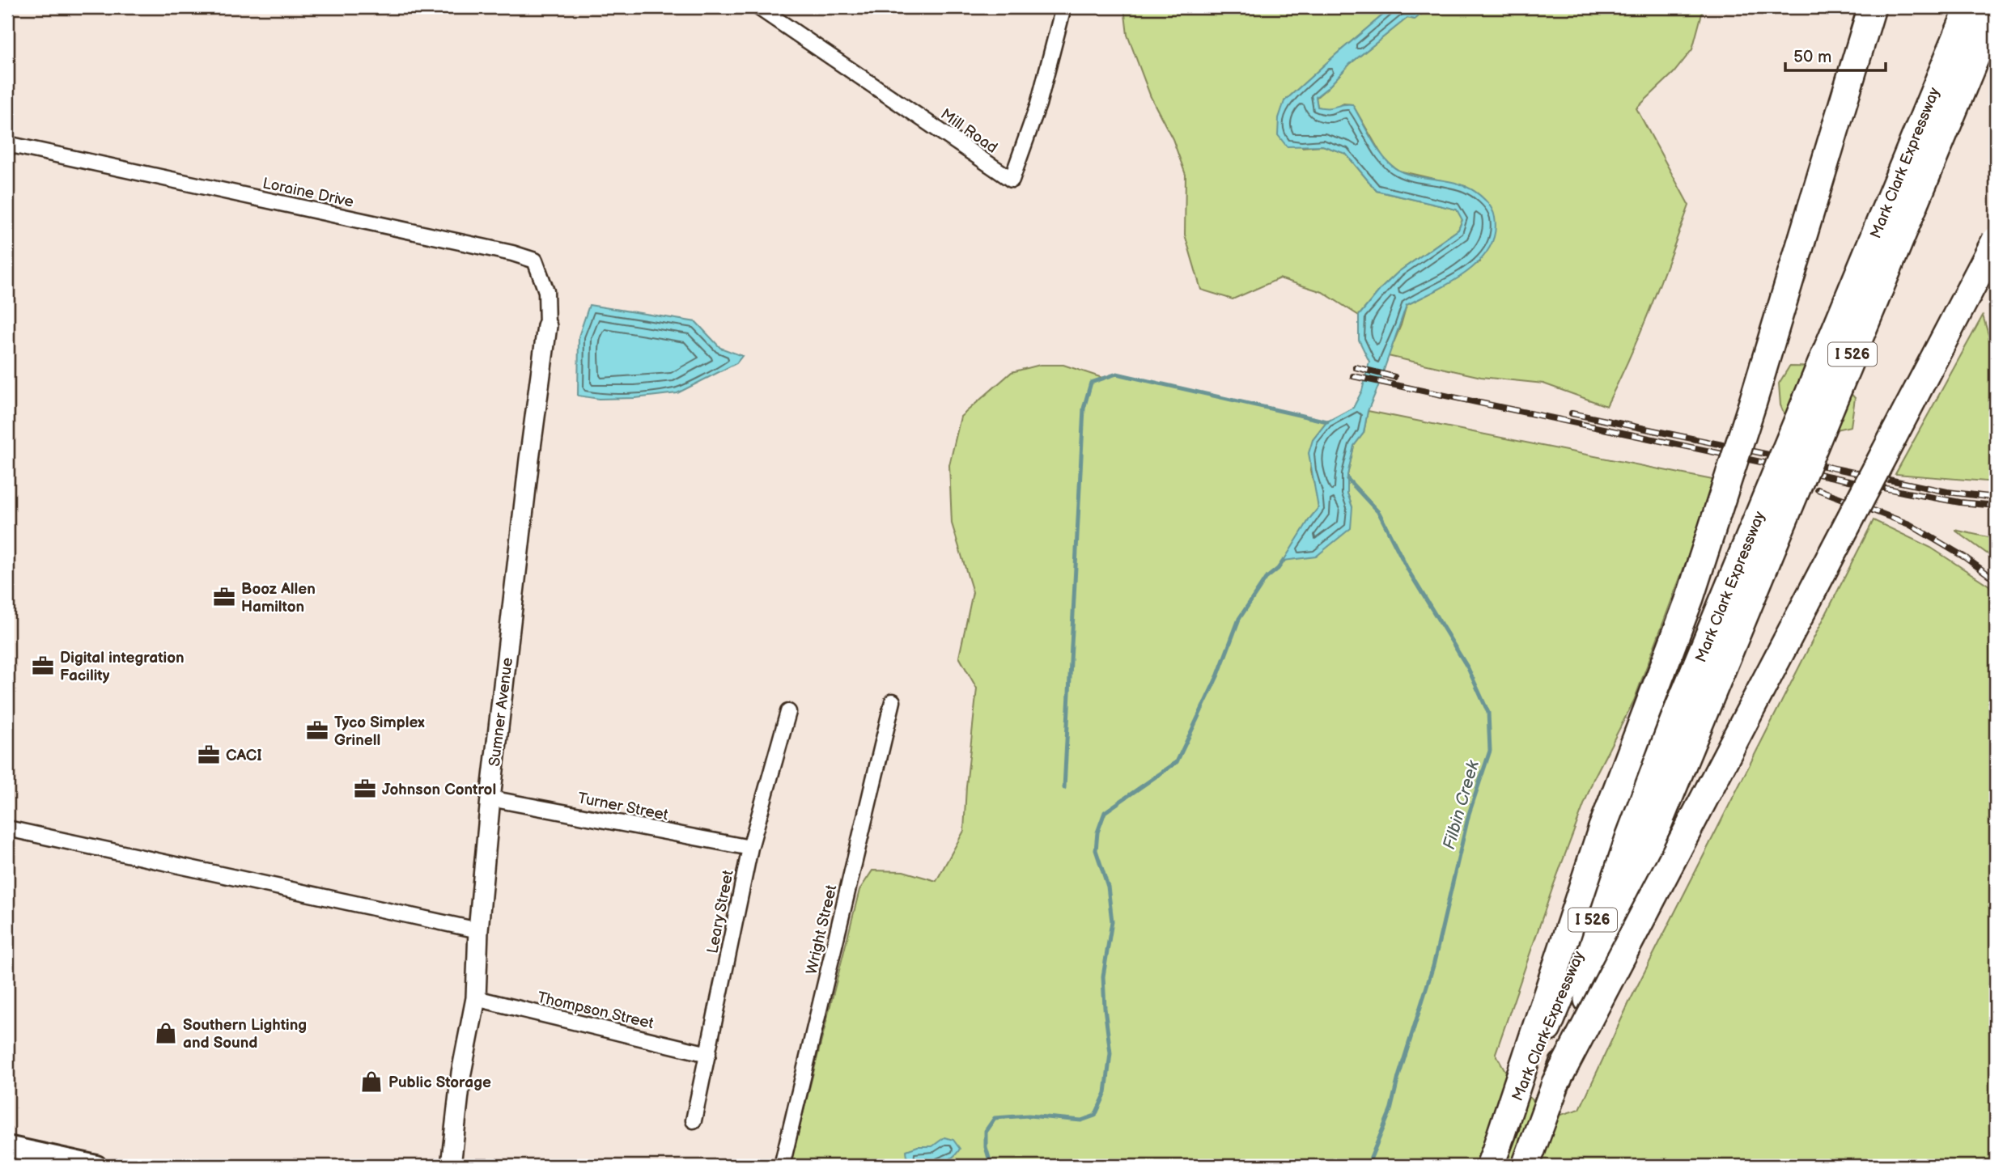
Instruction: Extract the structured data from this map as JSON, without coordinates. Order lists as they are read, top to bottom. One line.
{"streets":{"highway":["Mark Clark Expressway","I 526"],"street":["Mill Road","Loraine Drive","Sumner Avenue","Turner Street","Leary Street","Wright Street","Thompson Street"]},"crossings":[["Loraine Drive","Sumner Avenue"],["Sumner Avenue","Turner Street"],["Sumner Avenue","Thompson Street"],["Turner Street","Leary Street"],["Leary Street","Thompson Street"]],"water":["Filbin Creek"],"places":{"office":["Booz Allen Hamilton","Digital integration Facility","Tyco Simplex Grinell","CACI","Johnson Control"],"shop":["Southern Lighting and Sound","Public Storage"]},"scale_bar":"50 m"}
